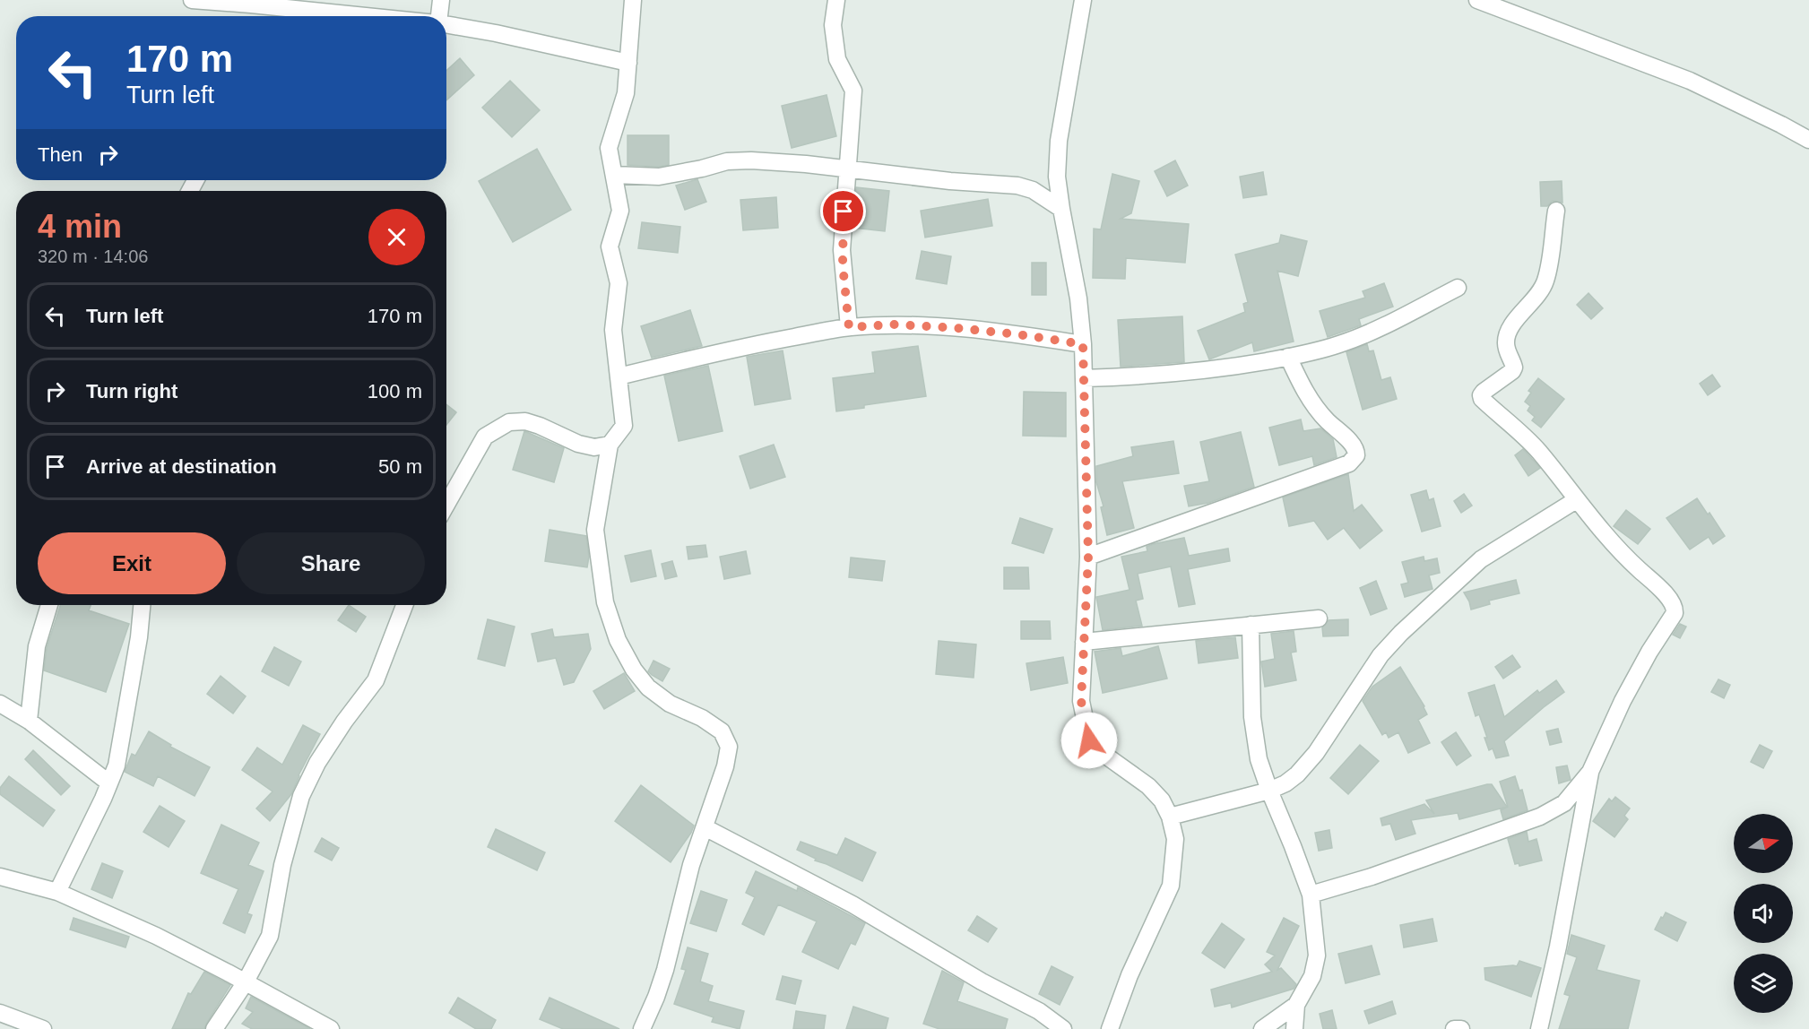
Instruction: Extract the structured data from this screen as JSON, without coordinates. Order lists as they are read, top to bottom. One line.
{"north":"right","page":{"turn":["170 m","Turn left"],"then":"Then","heading":["4 min","320 m · 14:06"],"list":[{"name":"Turn left","value":"170 m"},{"name":"Turn right","value":"100 m"},{"name":"Arrive at destination","value":"50 m"}],"buttons":["Exit","Share"]}}
